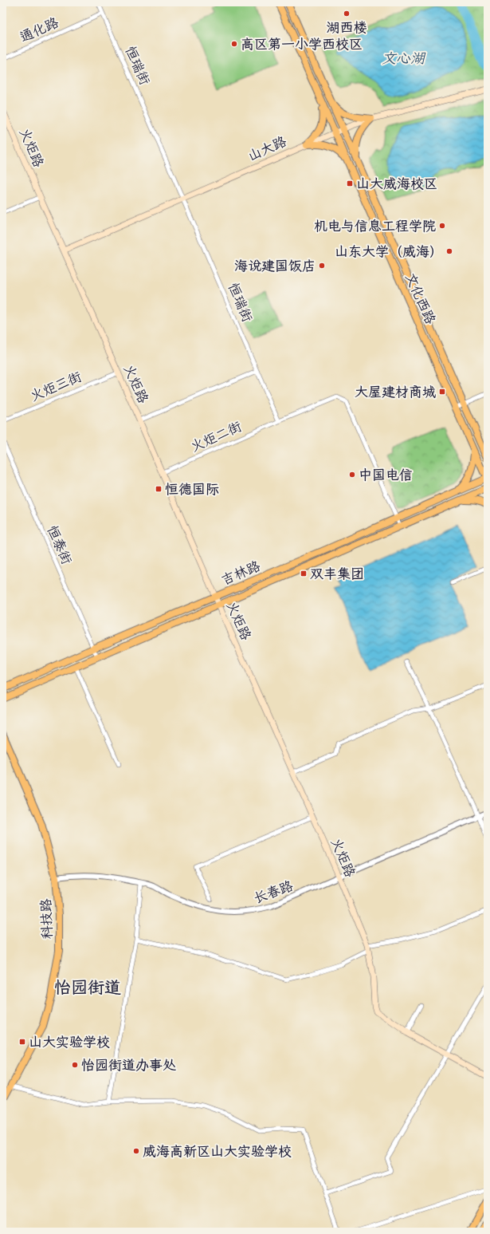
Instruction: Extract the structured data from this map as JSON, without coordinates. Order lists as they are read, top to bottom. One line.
{"streets":{"main road":["火炬路","山大路","文化西路","吉林路","科技路"],"street":["通化路","恒瑞街","火炬三街","火炬二街","恒泰街","长春路"]},"crossings":[["通化路","恒瑞街"],["恒瑞街","山大路"],["恒瑞街","火炬二街"],["火炬路","山大路"],["火炬路","火炬三街"],["火炬路","火炬二街"],["火炬路","吉林路"],["火炬路","长春路"],["山大路","文化西路"],["文化西路","吉林路"],["恒泰街","吉林路"],["长春路","科技路"]],"districts":["怡园街道"],"water":["文心湖"],"places":{"other":["湖西楼","高区第一小学西校区","机电与信息工程学院","山东大学（威海）","海说建国饭店","中国电信","怡园街道办事处","威海高新区山大实验学校"],"transit":["山大威海校区","大屋建材商城","恒德国际","双丰集团","山大实验学校"]}}
